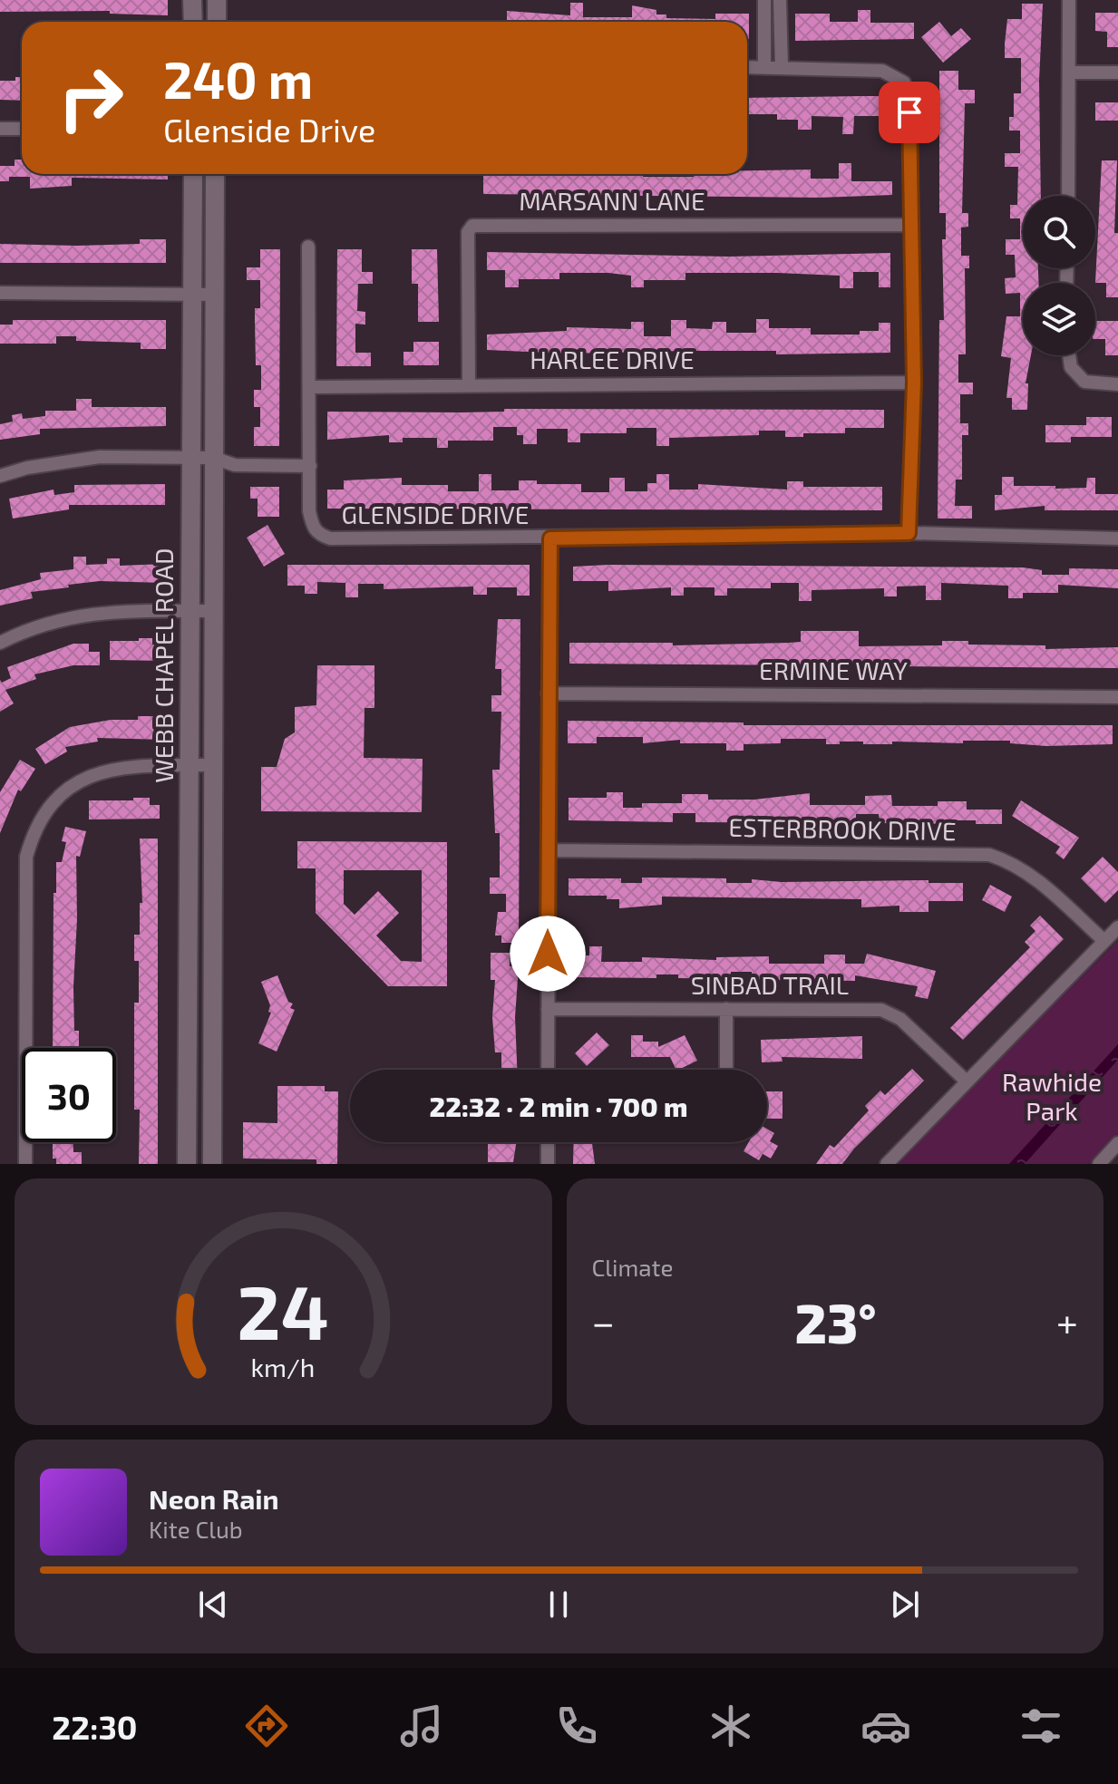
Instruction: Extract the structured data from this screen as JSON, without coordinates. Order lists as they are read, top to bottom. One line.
{"streets":{"main road":["WEBB CHAPEL ROAD"],"street":["MARSANN LANE","HARLEE DRIVE","GLENSIDE DRIVE","ERMINE WAY","ESTERBROOK DRIVE","SINBAD TRAIL"]},"crossings":[["MARSANN LANE","HARLEE DRIVE"]],"parks":["Rawhide Park"],"page":{"turn":["240 m","Glenside Drive"],"limit":"30","trip":"22:32 · 2 min · 700 m","tile":"Climate","heat":["−","23°","+"],"song":["Neon Rain","Kite Club"],"tabs":"22:30","gauge":["24","km/h"]}}
